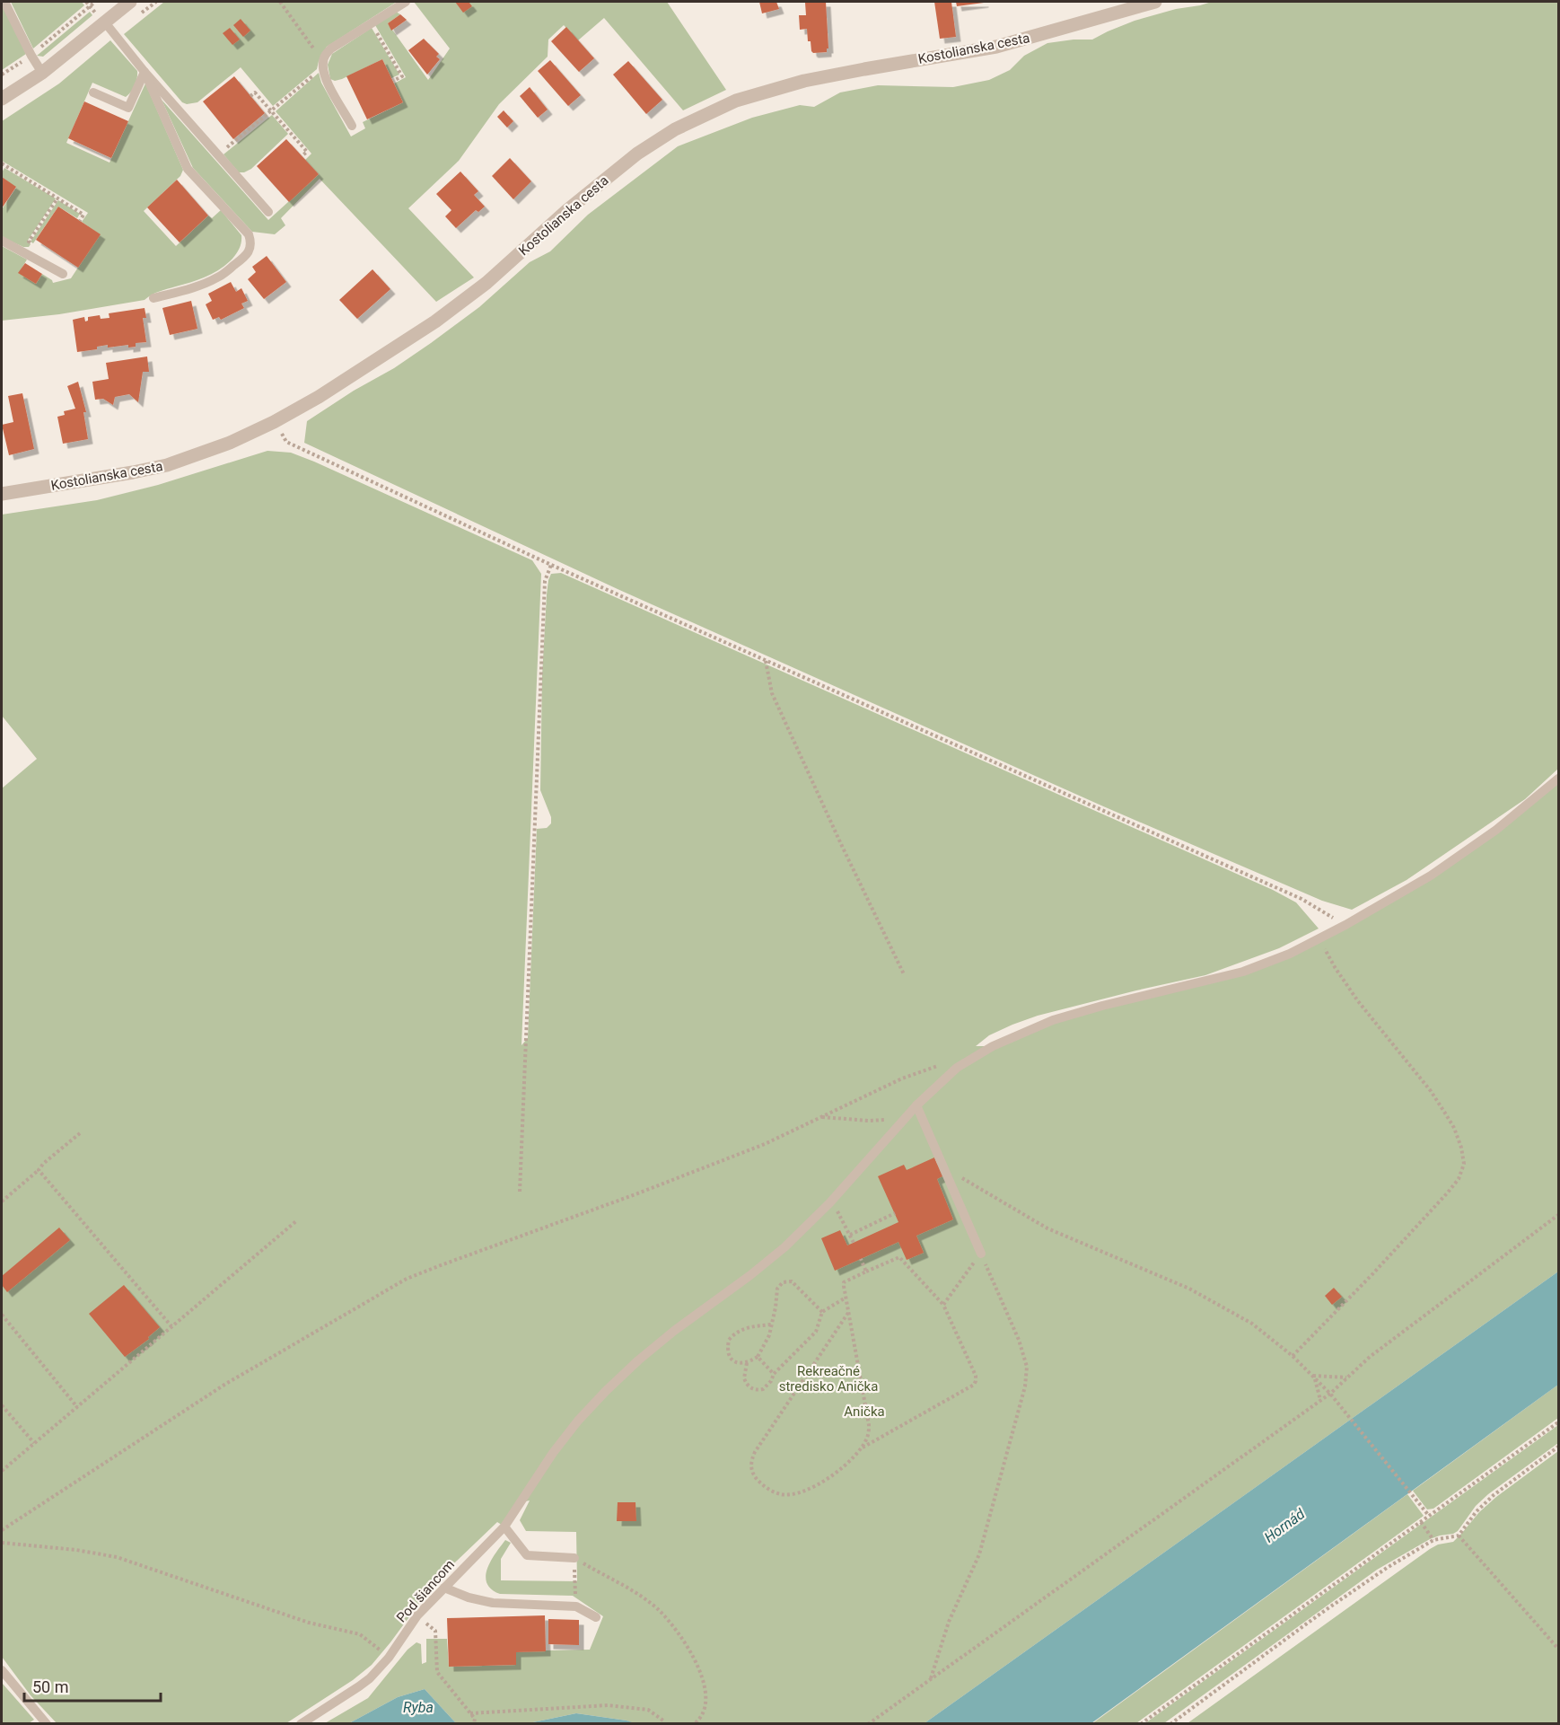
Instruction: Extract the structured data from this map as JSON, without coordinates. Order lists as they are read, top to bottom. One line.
{"streets":{"street":["Kostolianska cesta"],"lane":["Pod šiancom"]},"water":["Hornád","Ryba"],"parks":["Rekreačné stredisko Anička","Anička"],"scale_bar":"50 m"}
